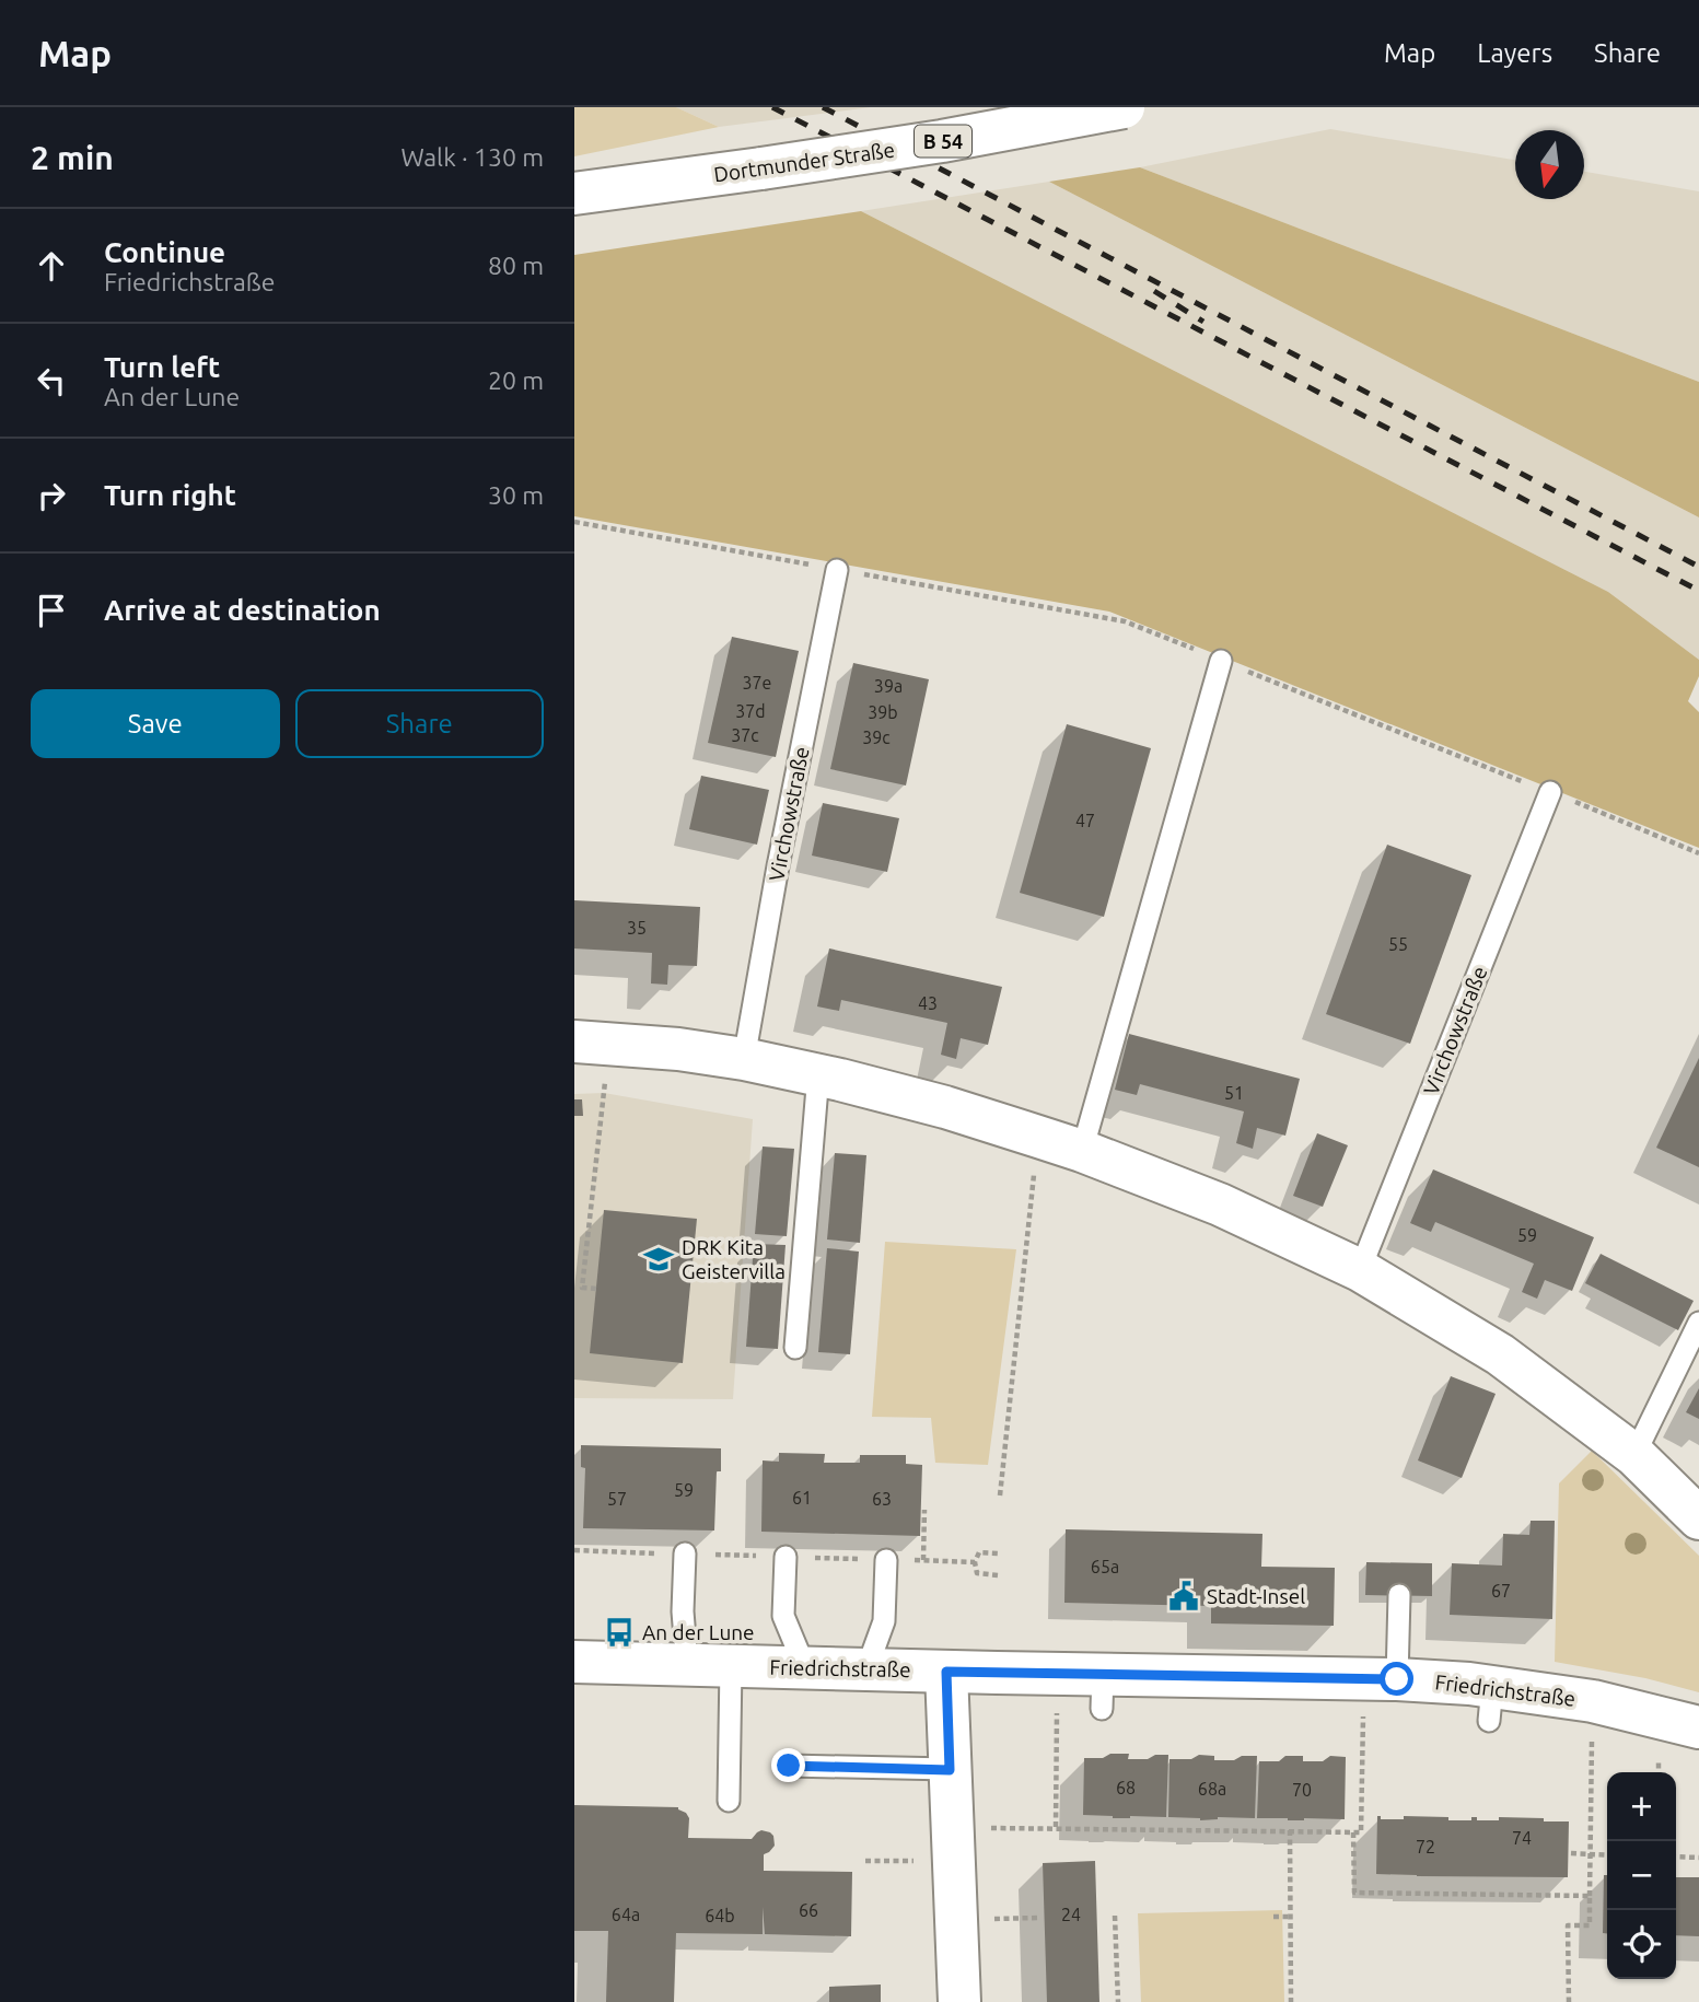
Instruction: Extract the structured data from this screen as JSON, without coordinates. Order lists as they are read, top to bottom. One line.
{"streets":{"street":["B 54","Dortmunder Straße","Friedrichstraße"],"lane":["Virchowstraße"]},"places":{"school or university":["DRK Kita Geistervilla"],"public building":["Stadt-Insel"],"bus stop":["An der Lune"]},"house_numbers":["37e","39a","37d","39b","37c","39c","47","35","55","43","51","59","59","61","57","63","65a","67","68","68a","70","74","72","66","64a","24","64b"],"north":"bottom","page":{"header":"Map","nav":["Map","Layers","Share"],"heading":["2 min","Walk · 130 m"],"list":[["Continue","Friedrichstraße","80 m"],["Turn left","An der Lune","20 m"],["Turn right","30 m"],"Arrive at destination"],"buttons":["Save","Share"],"map_buttons":["+","−"]}}
